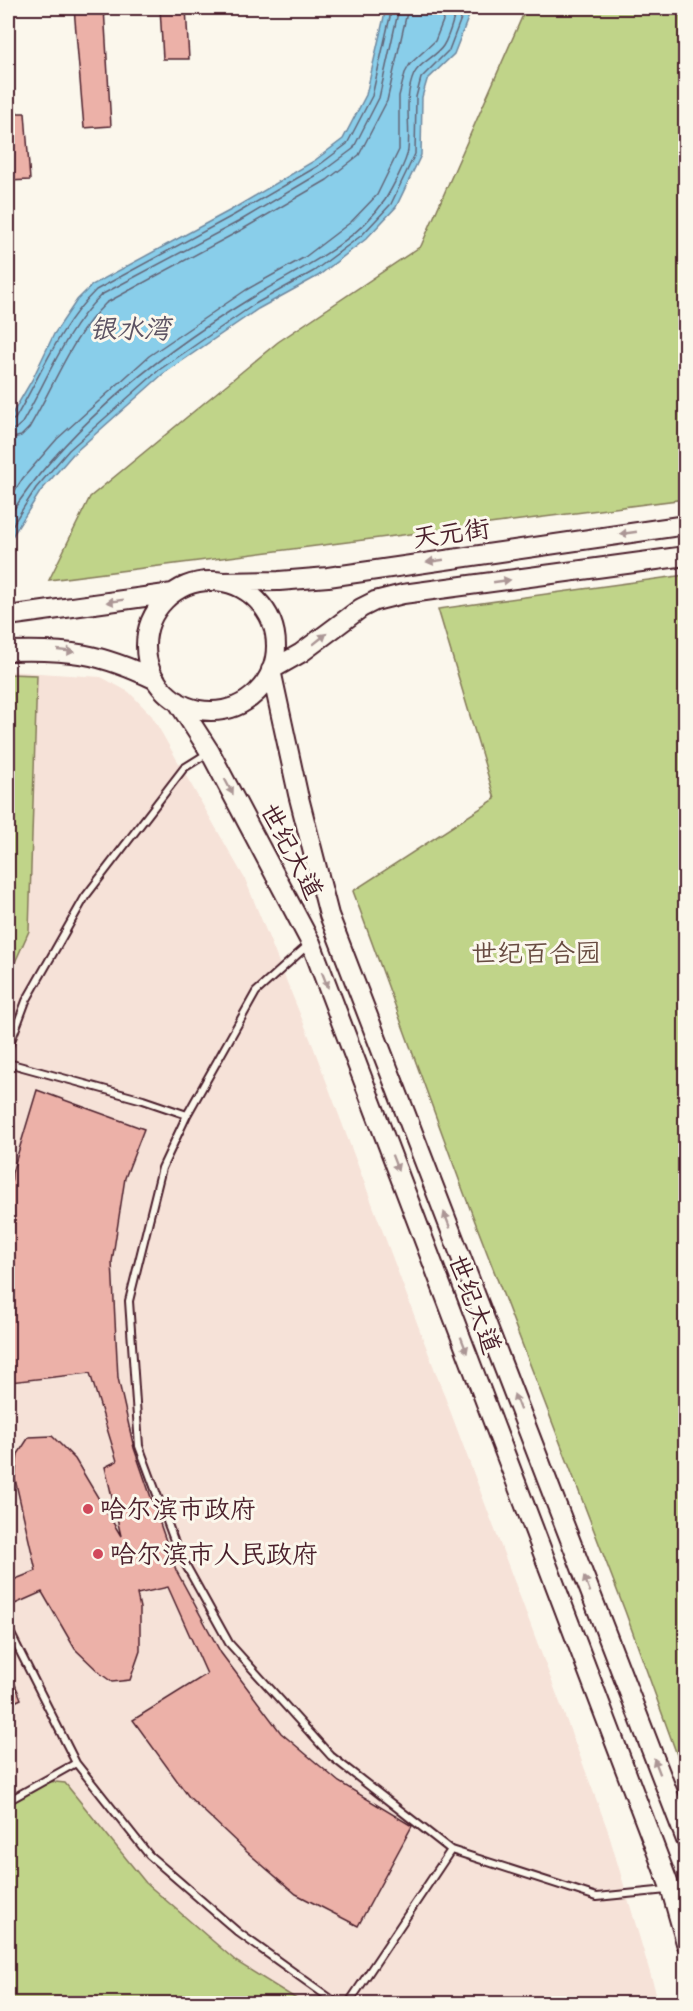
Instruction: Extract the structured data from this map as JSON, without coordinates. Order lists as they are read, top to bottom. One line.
{"streets":{"main road":["天元街","世纪大道"]},"crossings":[["天元街","世纪大道"]],"water":["银水湾"],"parks":["世纪百合园"],"places":["哈尔滨市政府","哈尔滨市人民政府"]}
